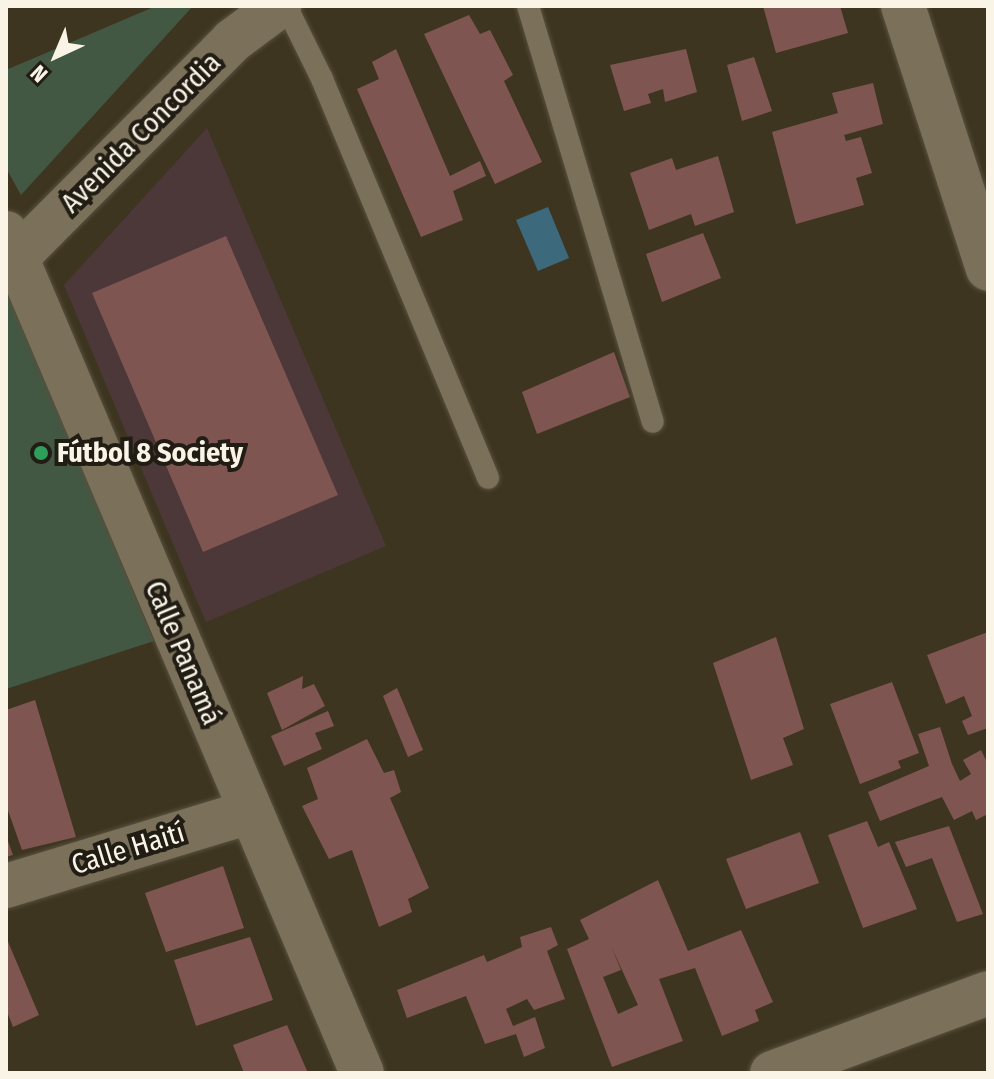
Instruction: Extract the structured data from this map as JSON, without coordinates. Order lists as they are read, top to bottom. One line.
{"streets":{"street":["Avenida Concordia","Calle Panamá","Calle Haití"]},"crossings":[["Avenida Concordia","Calle Panamá"],["Calle Panamá","Calle Haití"]],"places":["Fútbol 8 Society"],"north":"bottom left"}
